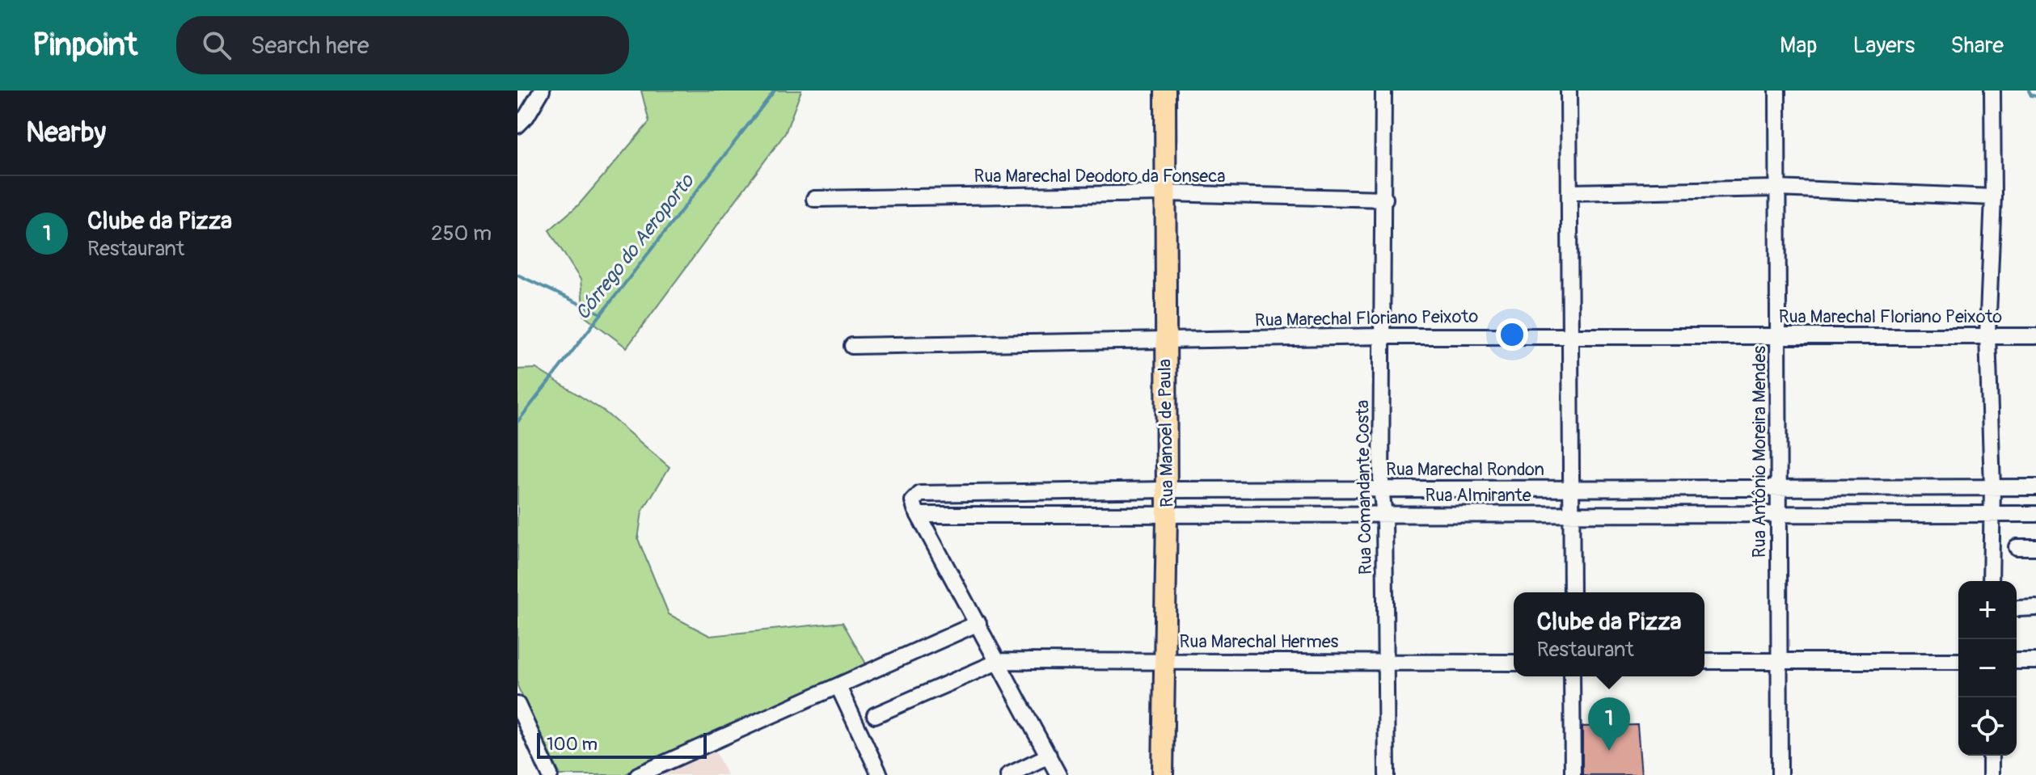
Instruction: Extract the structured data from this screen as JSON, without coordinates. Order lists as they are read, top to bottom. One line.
{"streets":{"main road":["Rua Manoel de Paula"],"street":["Rua Marechal Deodoro da Fonseca","Rua Marechal Floriano Peixoto","Rua Antônio Moreira Mendes","Rua Marechal Rondon","Rua Comandante Costa","Rua Almirante","Rua Marechal Hermes"]},"crossings":[["Rua Marechal Deodoro da Fonseca","Rua Manoel de Paula"],["Rua Marechal Deodoro da Fonseca","Rua Comandante Costa"],["Rua Marechal Floriano Peixoto","Rua Manoel de Paula"],["Rua Marechal Floriano Peixoto","Rua Antônio Moreira Mendes"],["Rua Marechal Floriano Peixoto","Rua Comandante Costa"],["Rua Manoel de Paula","Rua Marechal Rondon"],["Rua Manoel de Paula","Rua Almirante"],["Rua Manoel de Paula","Rua Marechal Hermes"],["Rua Antônio Moreira Mendes","Rua Marechal Rondon"],["Rua Antônio Moreira Mendes","Rua Almirante"],["Rua Marechal Rondon","Rua Comandante Costa"],["Rua Marechal Rondon","Rua Almirante"],["Rua Comandante Costa","Rua Almirante"],["Rua Comandante Costa","Rua Marechal Hermes"]],"water":["Córrego do Aeroporto"],"scale_bar":"100 m","page":{"header":"Pinpoint","search":"Search here","nav":["Map","Layers","Share"],"heading":"Nearby","list":[{"mark":"1","name":"Clube da Pizza","note":"Restaurant","value":"250 m"}],"map_buttons":["+","−"],"popup":["Clube da Pizza","Restaurant"],"pins":"1","scale":"100 m"}}
